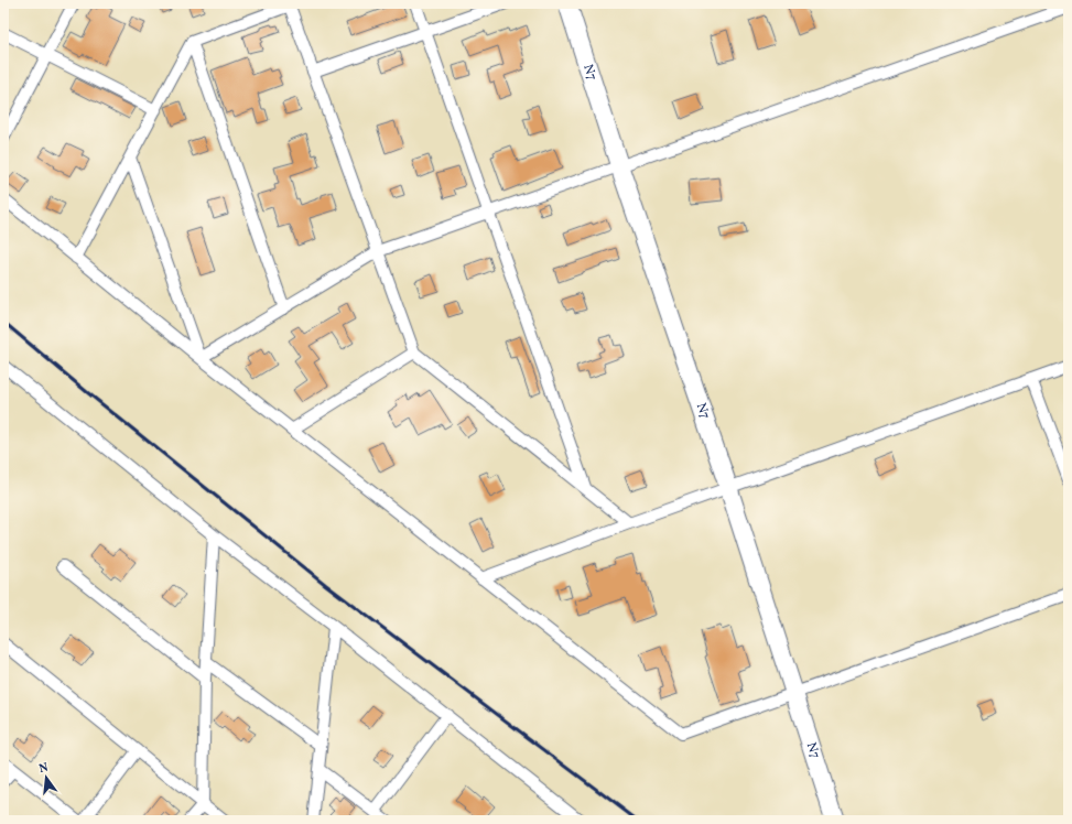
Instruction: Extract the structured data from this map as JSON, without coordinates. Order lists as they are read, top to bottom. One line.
{"streets":{"main road":["N7"]},"north":"top"}
